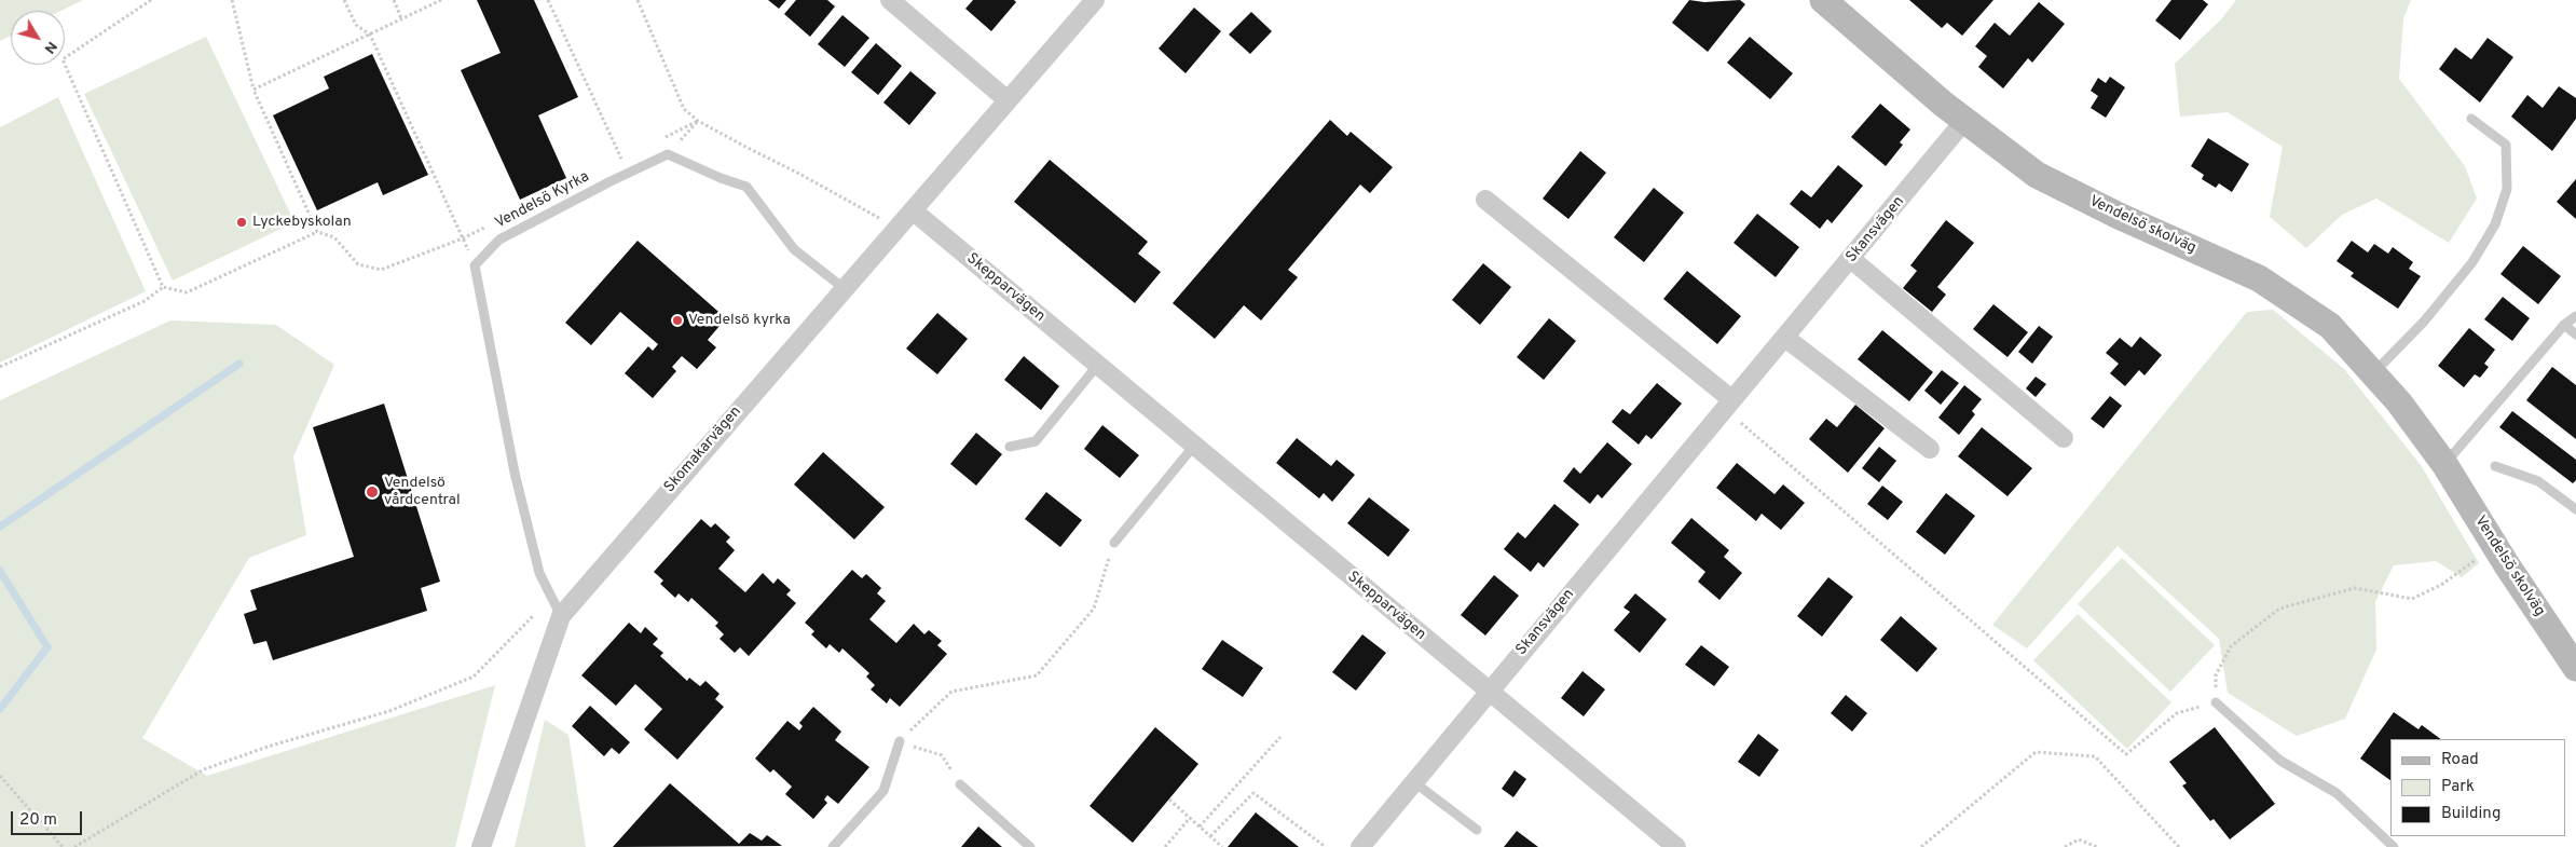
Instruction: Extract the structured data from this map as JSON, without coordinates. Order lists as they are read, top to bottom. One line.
{"streets":{"street":["Vendelsö skolväg","Skansvägen","Skepparvägen","Skomakarvägen"],"lane":["Vendelsö Kyrka"]},"crossings":[["Vendelsö Kyrka","Skomakarvägen"],["Vendelsö skolväg","Skansvägen"],["Skansvägen","Skepparvägen"],["Skepparvägen","Skomakarvägen"]],"places":["Lyckebyskolan","Vendelsö kyrka","Vendelsö vårdcentral"],"legend":["Road","Park","Building"],"scale_bar":"20 m","north":"bottom right"}
